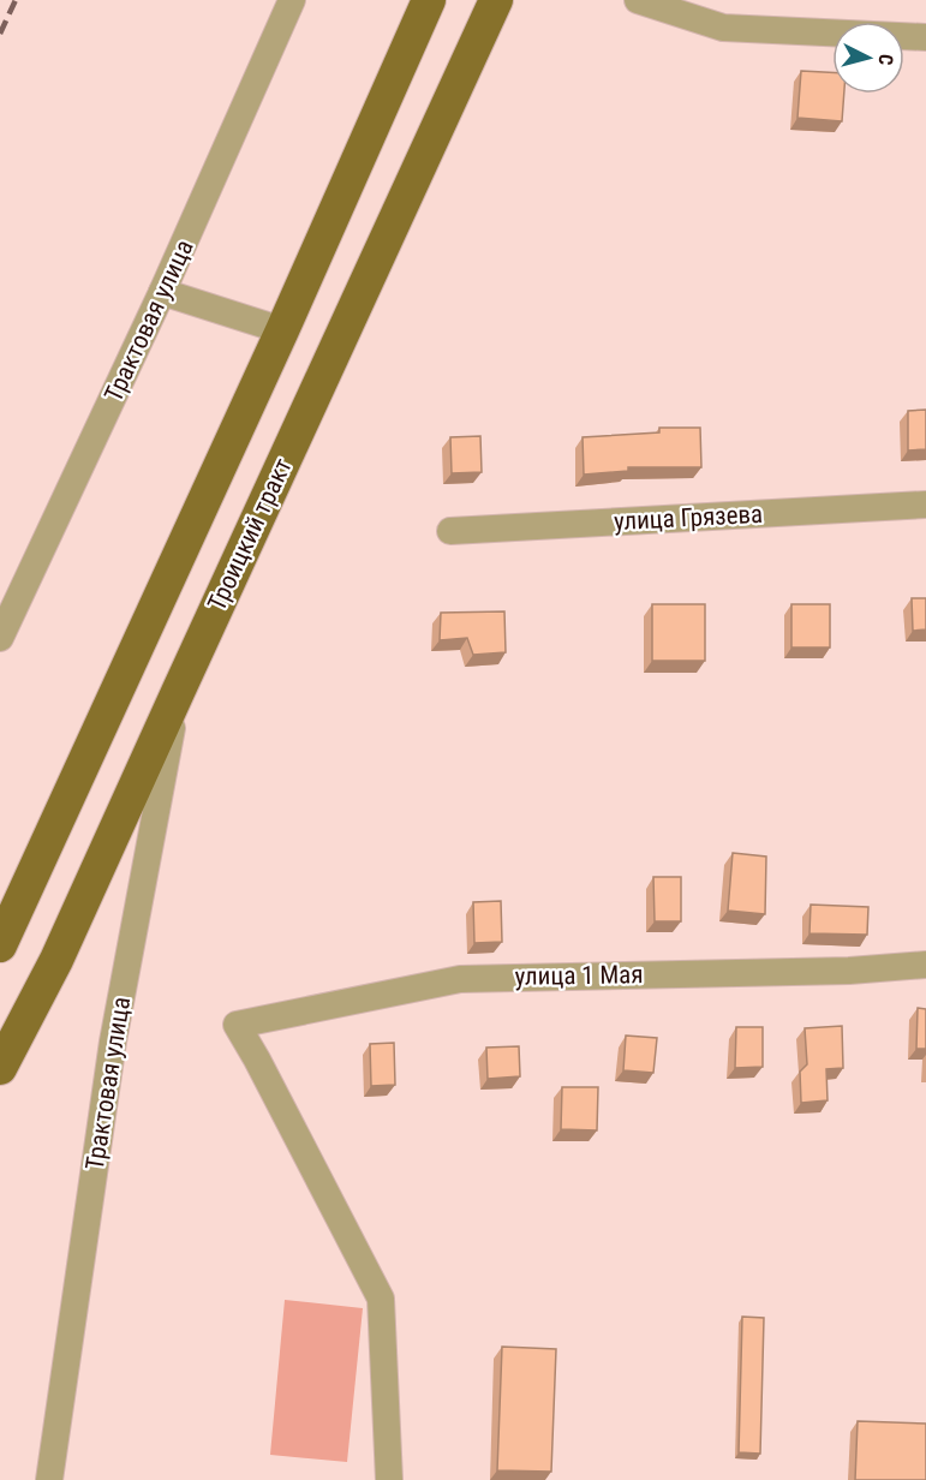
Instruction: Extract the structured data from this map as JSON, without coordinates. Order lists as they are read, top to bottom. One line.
{"streets":{"main road":["Троицкий тракт"],"street":["Трактовая улица","улица Грязева","улица 1 Мая"]},"crossings":[["Трактовая улица","Троицкий тракт"]],"north":"right"}
